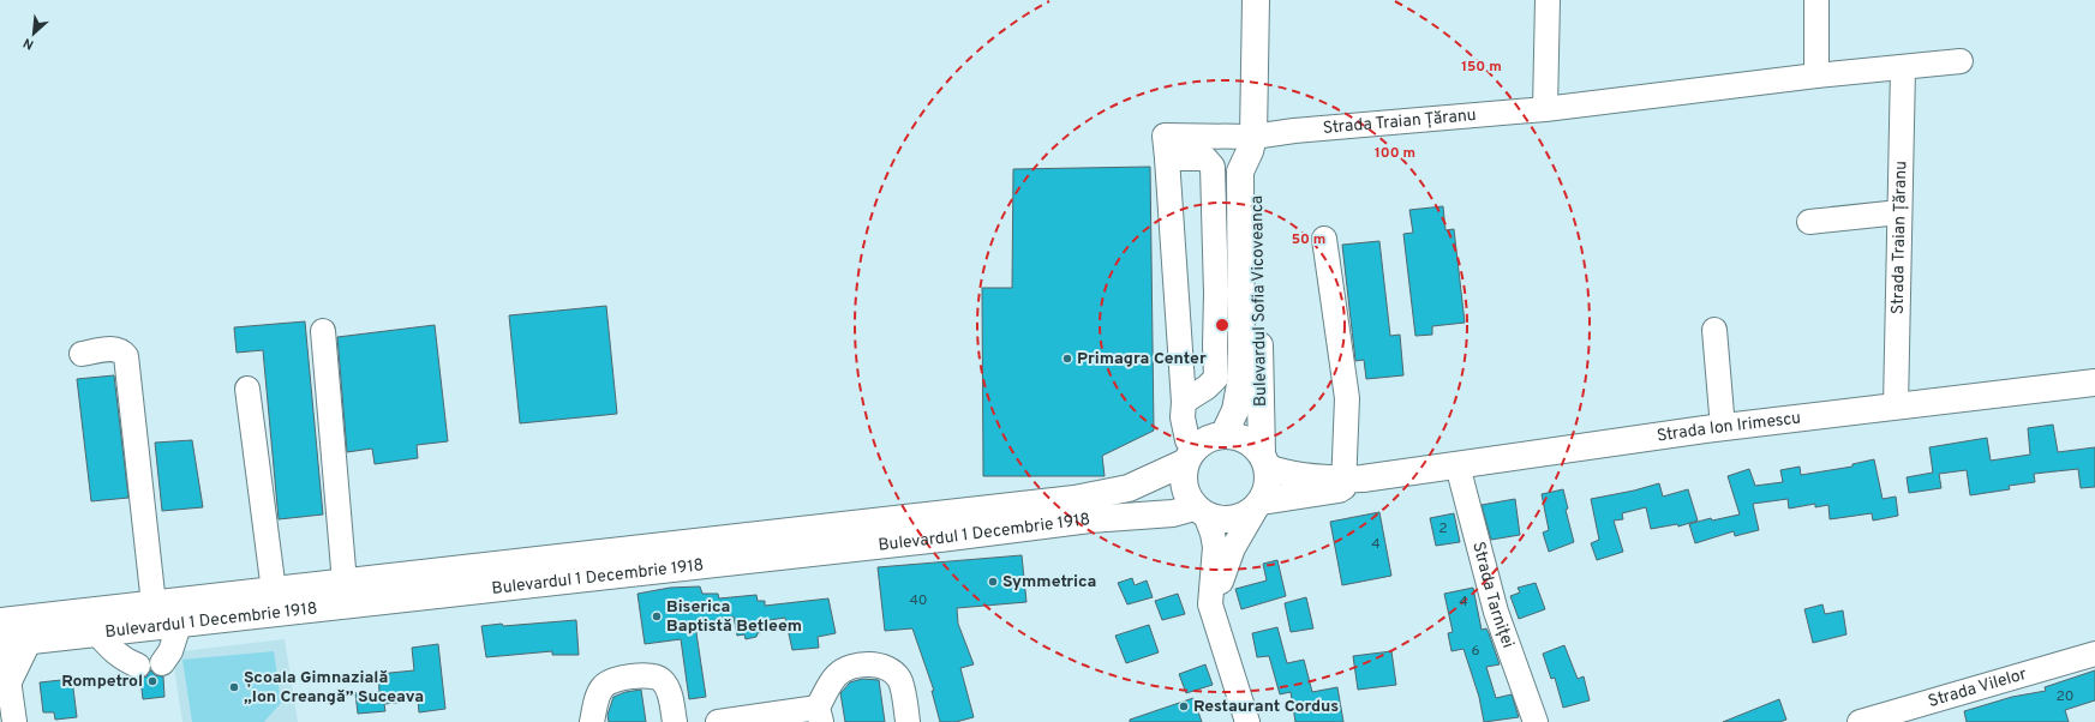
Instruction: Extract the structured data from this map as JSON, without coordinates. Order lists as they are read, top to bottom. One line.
{"streets":{"main road":["Bulevardul Sofia Vicoveanca","Strada Ion Irimescu","Bulevardul 1 Decembrie 1918"],"street":["Strada Traian Țăranu","Strada Tarniței","Strada Vilelor"]},"crossings":[["Strada Traian Țăranu","Bulevardul Sofia Vicoveanca"],["Strada Traian Țăranu","Strada Ion Irimescu"],["Bulevardul Sofia Vicoveanca","Strada Ion Irimescu"],["Bulevardul Sofia Vicoveanca","Bulevardul 1 Decembrie 1918"],["Strada Ion Irimescu","Bulevardul 1 Decembrie 1918"],["Strada Ion Irimescu","Strada Tarniței"]],"places":["Primagra Center","Symmetrica","Biserica Baptistă Betleem","Rompetrol","Școala Gimnazială „Ion Creangă” Suceava","Restaurant Cordus"],"house_numbers":["2","4","40","4","6","20"],"north":"bottom left","rings":["150 m","100 m","50 m"]}
